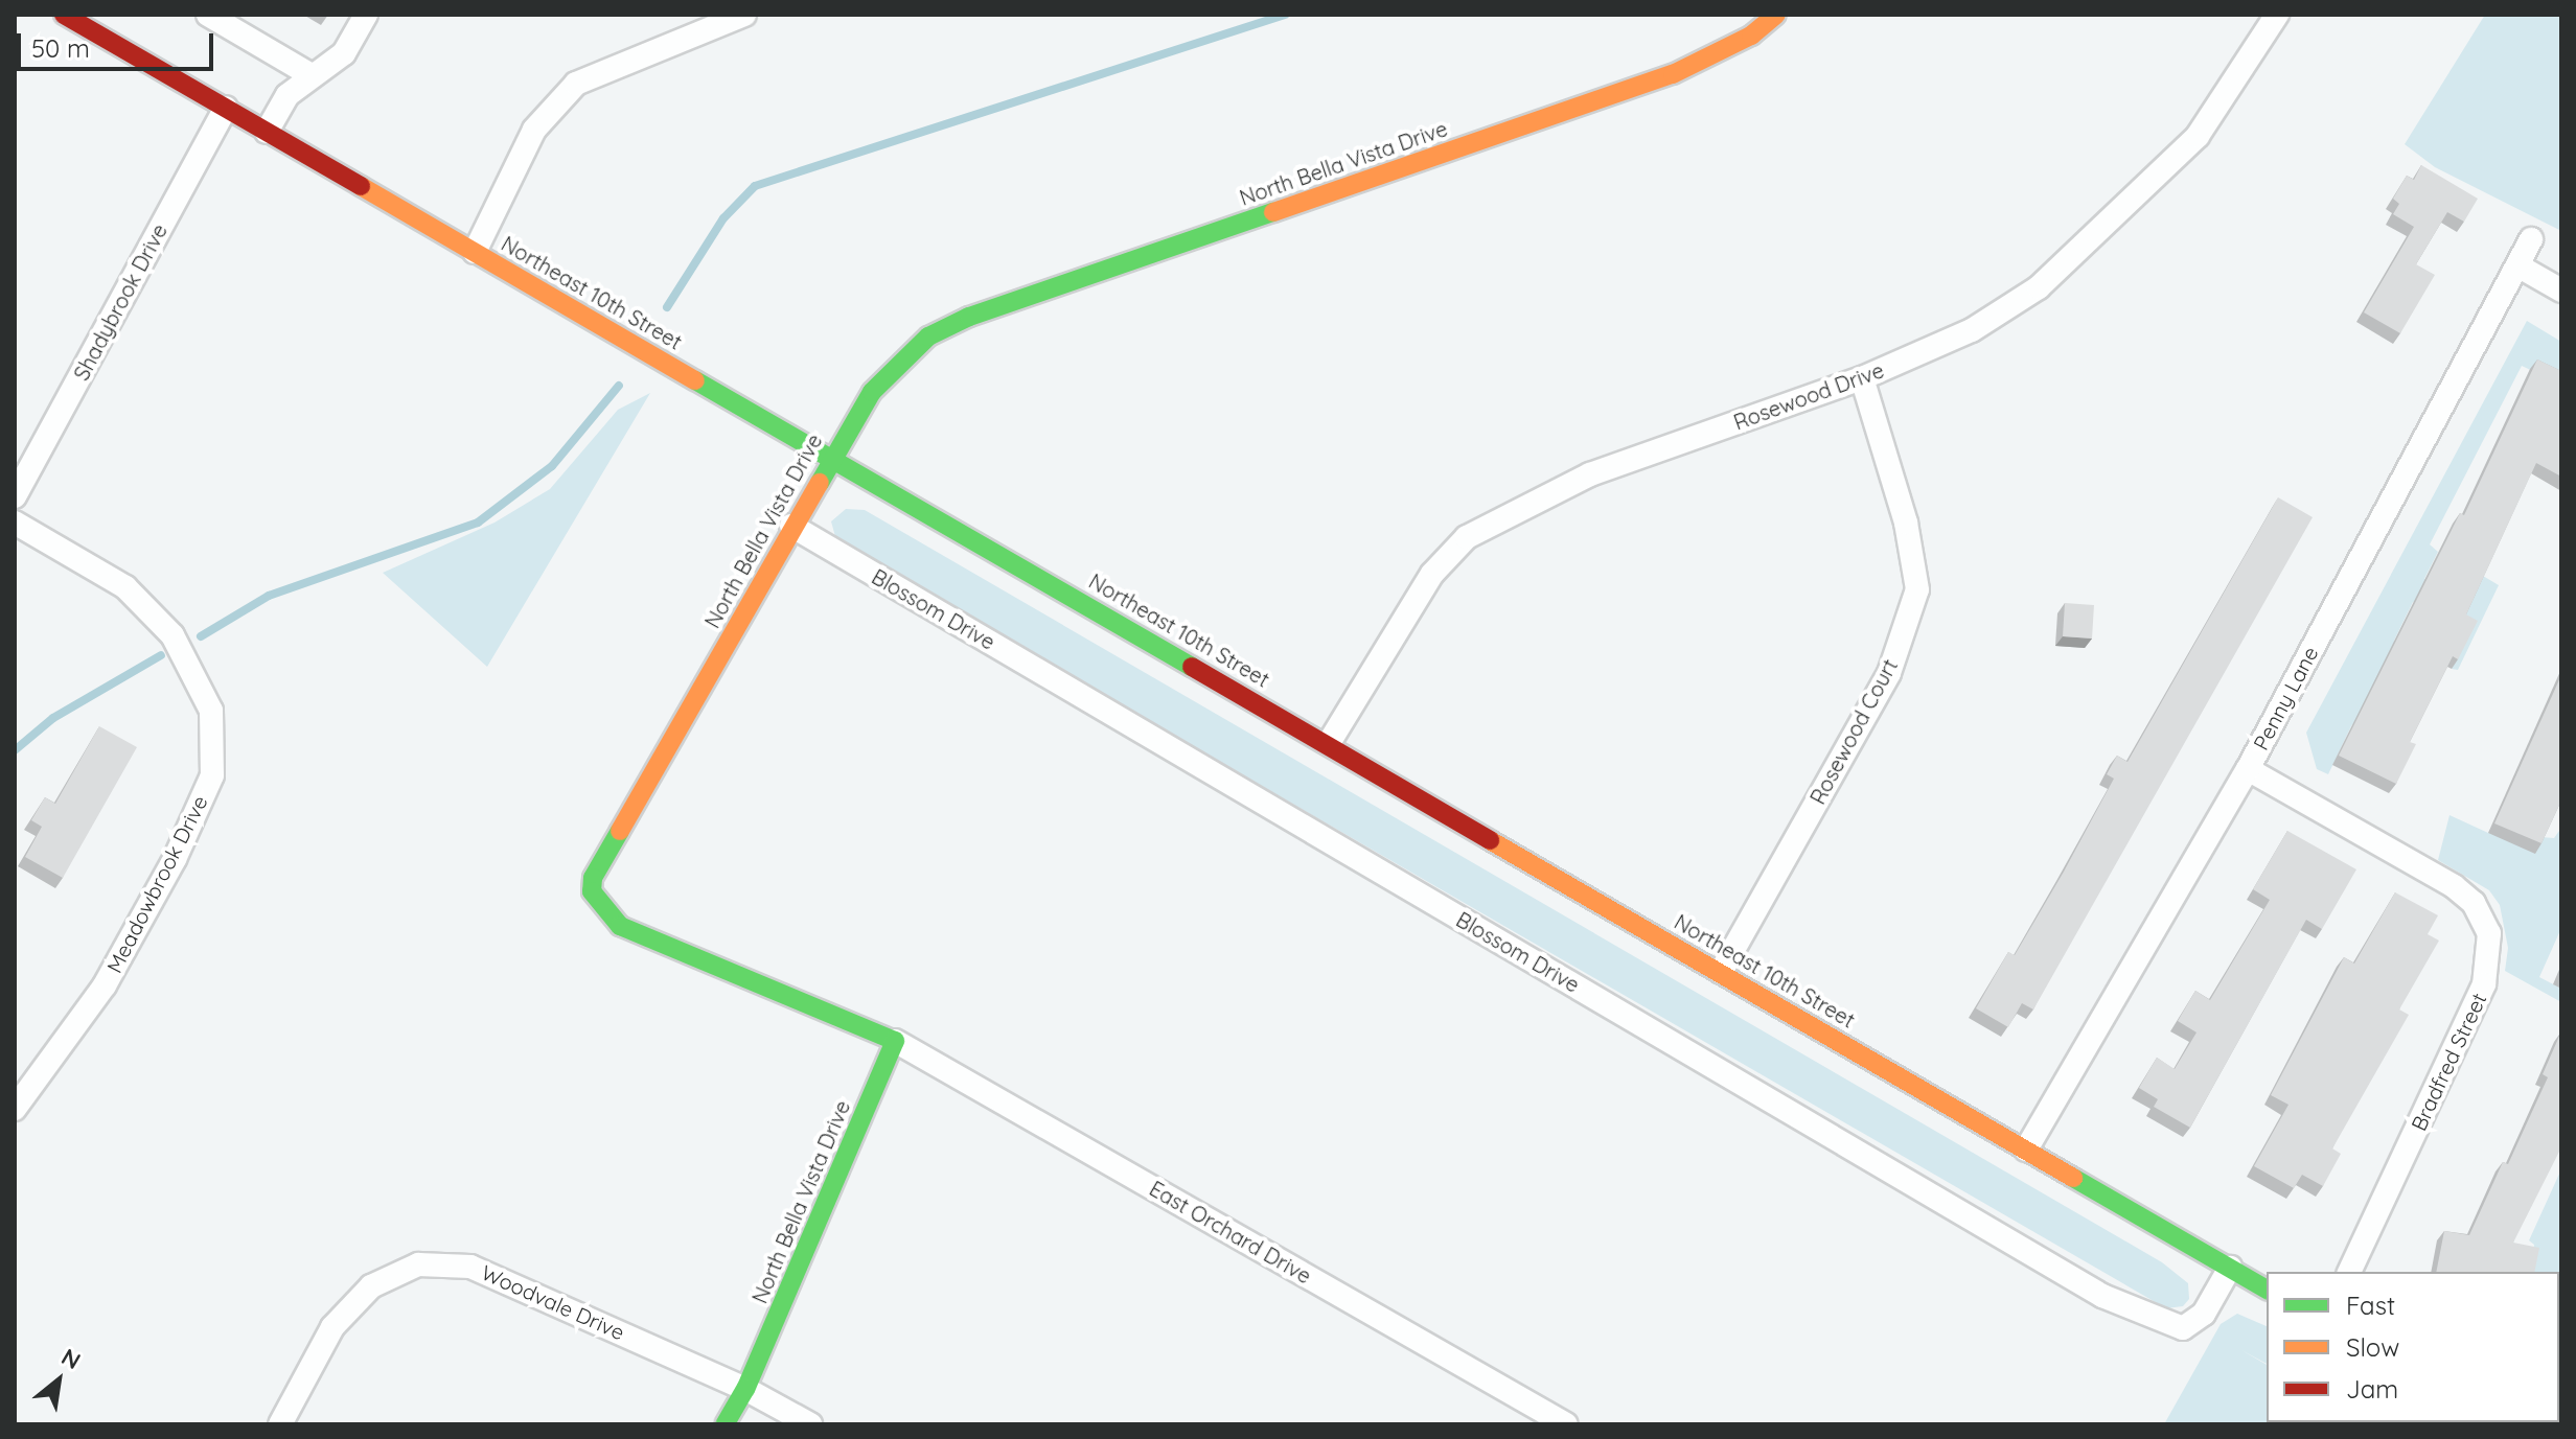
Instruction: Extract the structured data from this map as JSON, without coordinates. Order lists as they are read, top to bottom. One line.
{"streets":{"main road":["North Bella Vista Drive","Northeast 10th Street"],"street":["Shadybrook Drive","Rosewood Drive","Blossom Drive","Penny Lane","Rosewood Court","Meadowbrook Drive","Bradfred Street","East Orchard Drive","Woodvale Drive"]},"crossings":[["North Bella Vista Drive","Northeast 10th Street"],["North Bella Vista Drive","Blossom Drive"],["North Bella Vista Drive","East Orchard Drive"],["North Bella Vista Drive","Woodvale Drive"],["Northeast 10th Street","Shadybrook Drive"],["Northeast 10th Street","Rosewood Drive"],["Northeast 10th Street","Blossom Drive"],["Northeast 10th Street","Penny Lane"],["Northeast 10th Street","Rosewood Court"],["Rosewood Drive","Rosewood Court"],["Penny Lane","Bradfred Street"]],"legend":["Fast","Slow","Jam"],"scale_bar":"50 m","north":"top right"}
